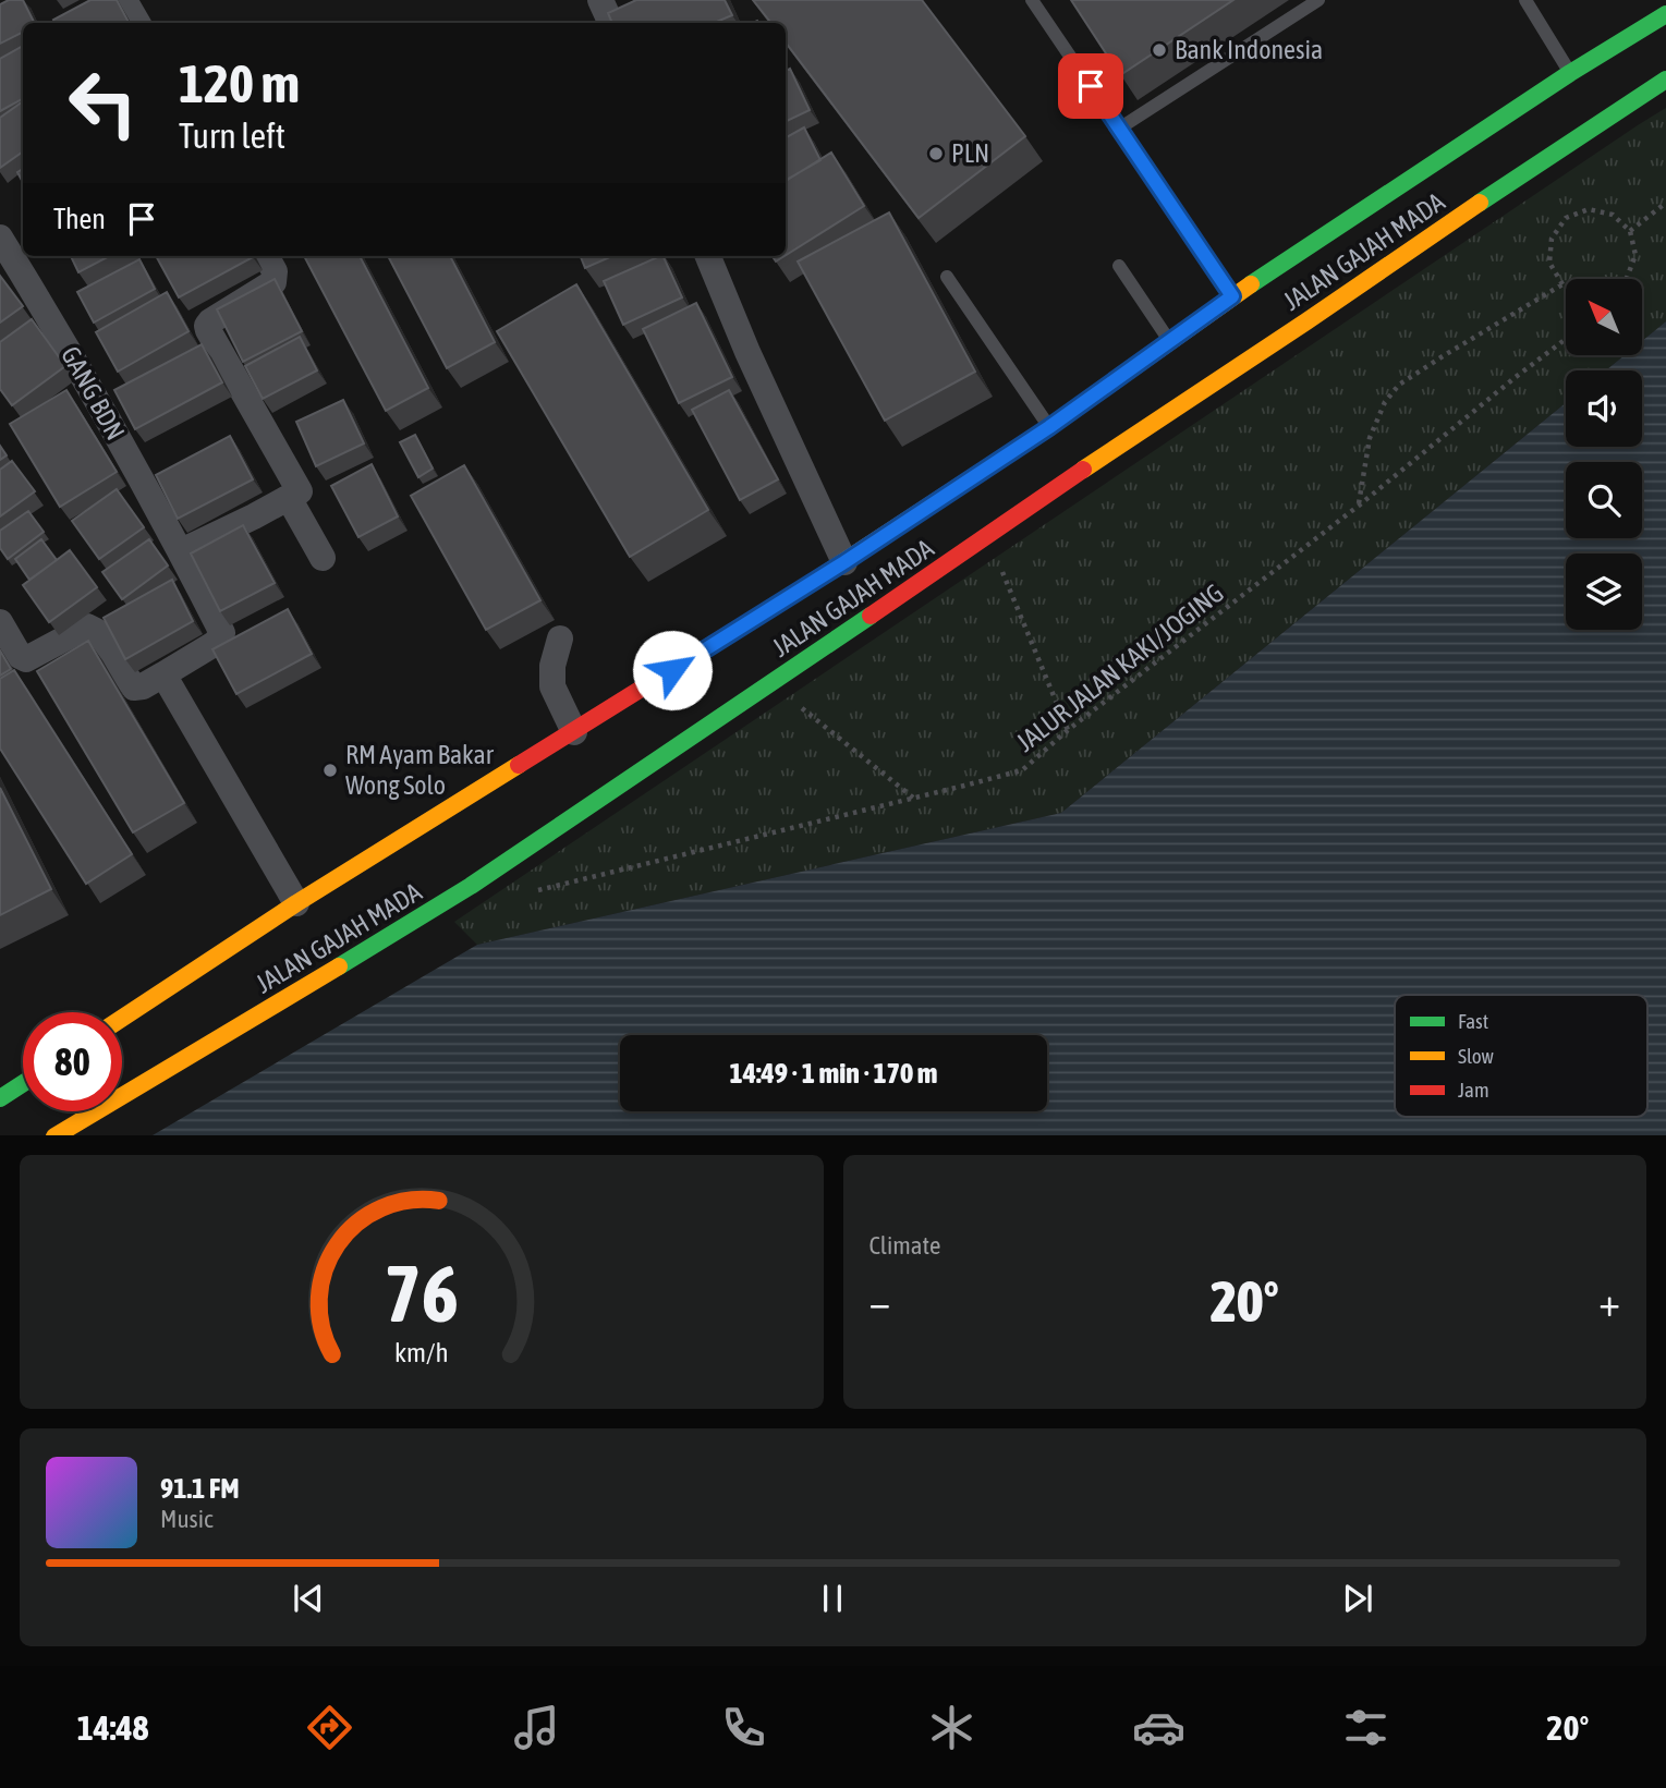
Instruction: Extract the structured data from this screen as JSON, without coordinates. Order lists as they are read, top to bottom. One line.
{"streets":{"highway":["JALAN GAJAH MADA"],"street":["GANG BDN"],"path":["JALUR JALAN KAKI/JOGING"]},"places":["Bank Indonesia","PLN","RM Ayam Bakar Wong Solo"],"legend":["Fast","Slow","Jam"],"north":"top left","page":{"turn":["120 m","Turn left"],"then":"Then","limit":"80","trip":"14:49 · 1 min · 170 m","tile":"Climate","heat":["−","20°","+"],"song":["91.1 FM","Music"],"tabs":["14:48","20°"],"gauge":["76","km/h"]}}
